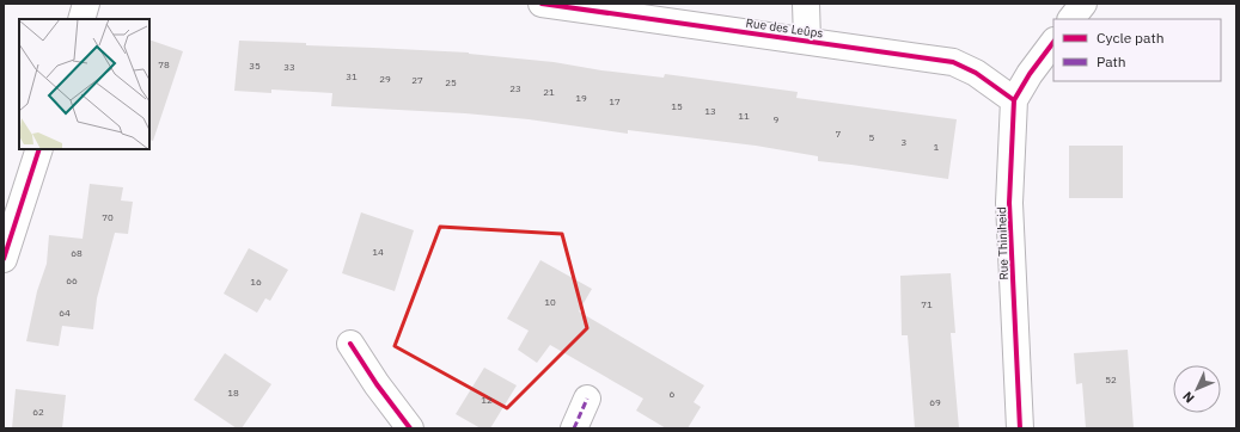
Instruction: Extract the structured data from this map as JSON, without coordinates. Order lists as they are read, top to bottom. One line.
{"streets":{"street":["Rue des Leûps","Rue Thiniheid"]},"crossings":[["Rue des Leûps","Rue Thiniheid"]],"house_numbers":["78","35","33","31","29","27","25","23","21","19","17","15","13","11","9","7","5","3","1","70","14","68","66","16","10","71","64","52","18","6","12","69","62"],"legend":["Cycle path","Path"],"north":"bottom left"}
